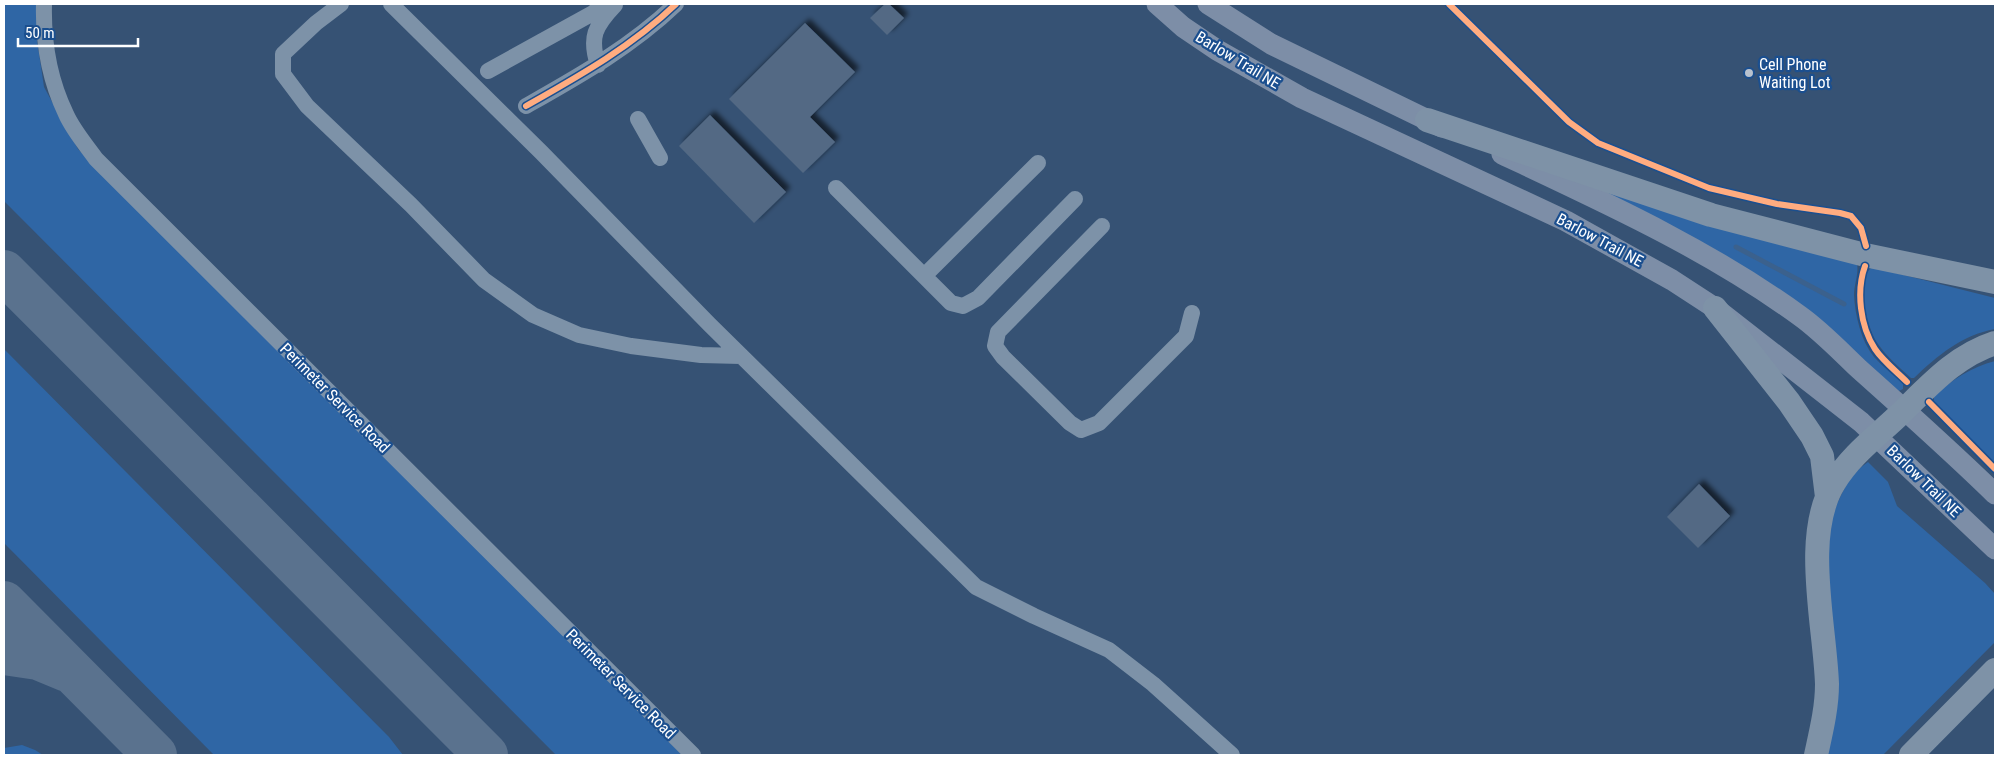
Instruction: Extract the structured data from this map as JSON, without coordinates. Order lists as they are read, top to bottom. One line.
{"streets":{"main road":["Barlow Trail NE"],"street":["Perimeter Service Road"]},"places":["Cell Phone Waiting Lot"],"scale_bar":"50 m"}
